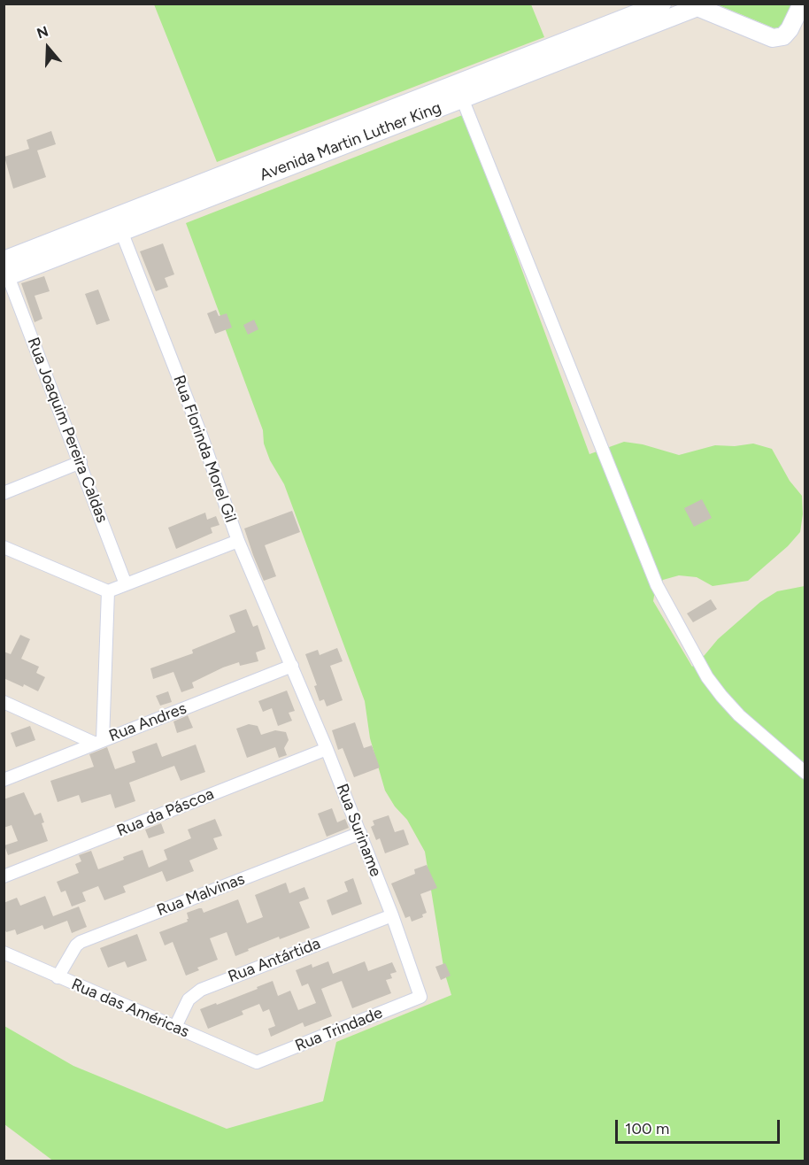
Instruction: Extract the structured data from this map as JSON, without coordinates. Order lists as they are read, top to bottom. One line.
{"streets":{"main road":["Avenida Martin Luther King"],"street":["Rua Joaquim Pereira Caldas","Rua Florinda Morel Gil","Rua Andres","Rua da Páscoa","Rua Suriname","Rua Malvinas","Rua Antártida","Rua das Américas","Rua Trindade"]},"crossings":[["Avenida Martin Luther King","Rua Joaquim Pereira Caldas"],["Avenida Martin Luther King","Rua Florinda Morel Gil"],["Rua Florinda Morel Gil","Rua Andres"],["Rua Florinda Morel Gil","Rua Suriname"],["Rua Andres","Rua Suriname"],["Rua da Páscoa","Rua Suriname"],["Rua Suriname","Rua Malvinas"],["Rua Suriname","Rua Antártida"],["Rua Suriname","Rua Trindade"],["Rua Malvinas","Rua das Américas"],["Rua Antártida","Rua das Américas"],["Rua das Américas","Rua Trindade"]],"scale_bar":"100 m","north":"top"}
